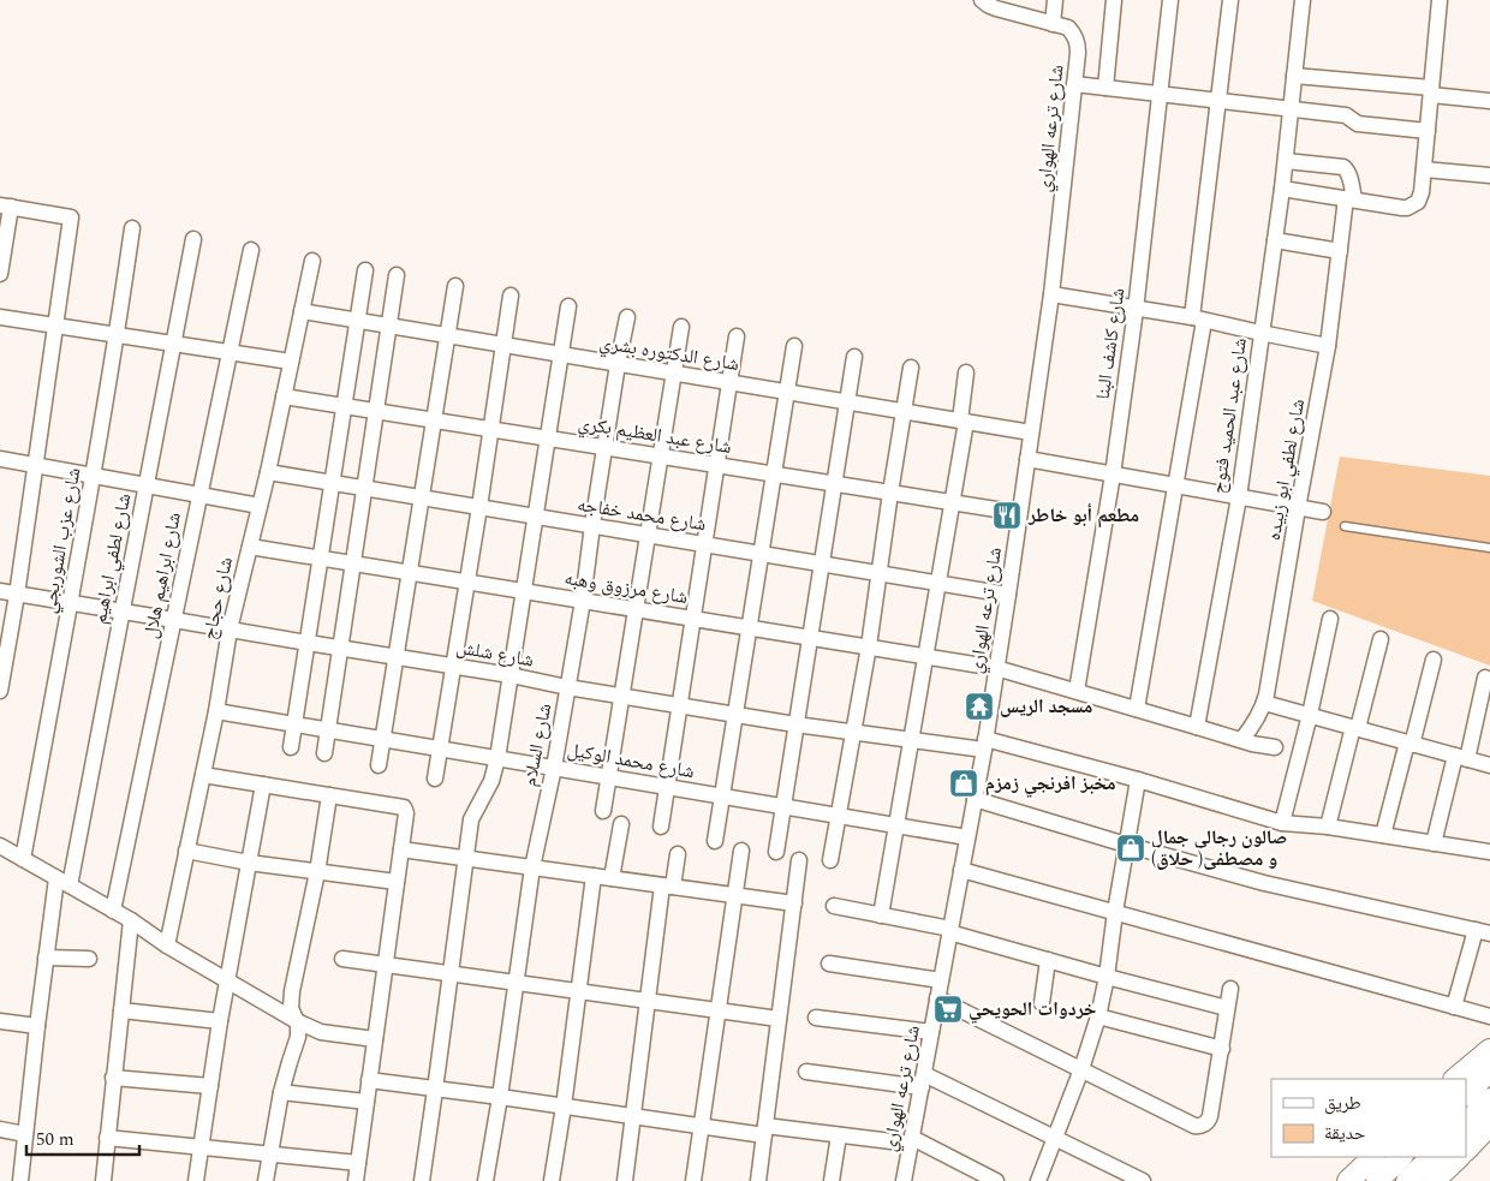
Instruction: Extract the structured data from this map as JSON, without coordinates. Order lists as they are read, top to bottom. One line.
{"streets":{"street":["شارع ترعه الهواري","شارع كاشف البنا","شارع الدكتوره بشري","شارع عبد الحميد فتوح","شارع عبد العظيم بكري","شارع لطفي ابو زبيده","شارع محمد خفاجه","شارع عزب الشوربجي","شارع لطفي ابراهيم","شارع ابراهيم هلال","شارع مرزوق وهبه","شارع حجاج","شارع شلش","شارع السلام","شارع محمد الوكيل"]},"crossings":[["شارع ترعه الهواري","شارع الدكتوره بشري"],["شارع ترعه الهواري","شارع عبد العظيم بكري"],["شارع ترعه الهواري","شارع محمد خفاجه"],["شارع ترعه الهواري","شارع مرزوق وهبه"],["شارع ترعه الهواري","شارع شلش"],["شارع ترعه الهواري","شارع محمد الوكيل"],["شارع كاشف البنا","شارع مرزوق وهبه"],["شارع الدكتوره بشري","شارع حجاج"],["شارع الدكتوره بشري","شارع السلام"],["شارع عبد الحميد فتوح","شارع لطفي ابو زبيده"],["شارع عبد الحميد فتوح","شارع مرزوق وهبه"],["شارع عبد العظيم بكري","شارع حجاج"],["شارع عبد العظيم بكري","شارع السلام"],["شارع لطفي ابو زبيده","شارع مرزوق وهبه"],["شارع محمد خفاجه","شارع حجاج"],["شارع محمد خفاجه","شارع السلام"],["شارع عزب الشوربجي","شارع شلش"],["شارع لطفي ابراهيم","شارع شلش"],["شارع ابراهيم هلال","شارع شلش"],["شارع مرزوق وهبه","شارع حجاج"],["شارع مرزوق وهبه","شارع السلام"],["شارع حجاج","شارع شلش"],["شارع حجاج","شارع محمد الوكيل"],["شارع شلش","شارع السلام"],["شارع السلام","شارع محمد الوكيل"]],"places":{"restaurant":["مطعم أبو خاطر"],"temple":["مسجد الريس"],"shop":["مخبز افرنجي زمزم","صالون رجالي جمال و مصطفى( حلاق)"],"supermarket":["خردوات الحويحي"]},"legend":["طريق","حديقة"],"scale_bar":"50 m"}
